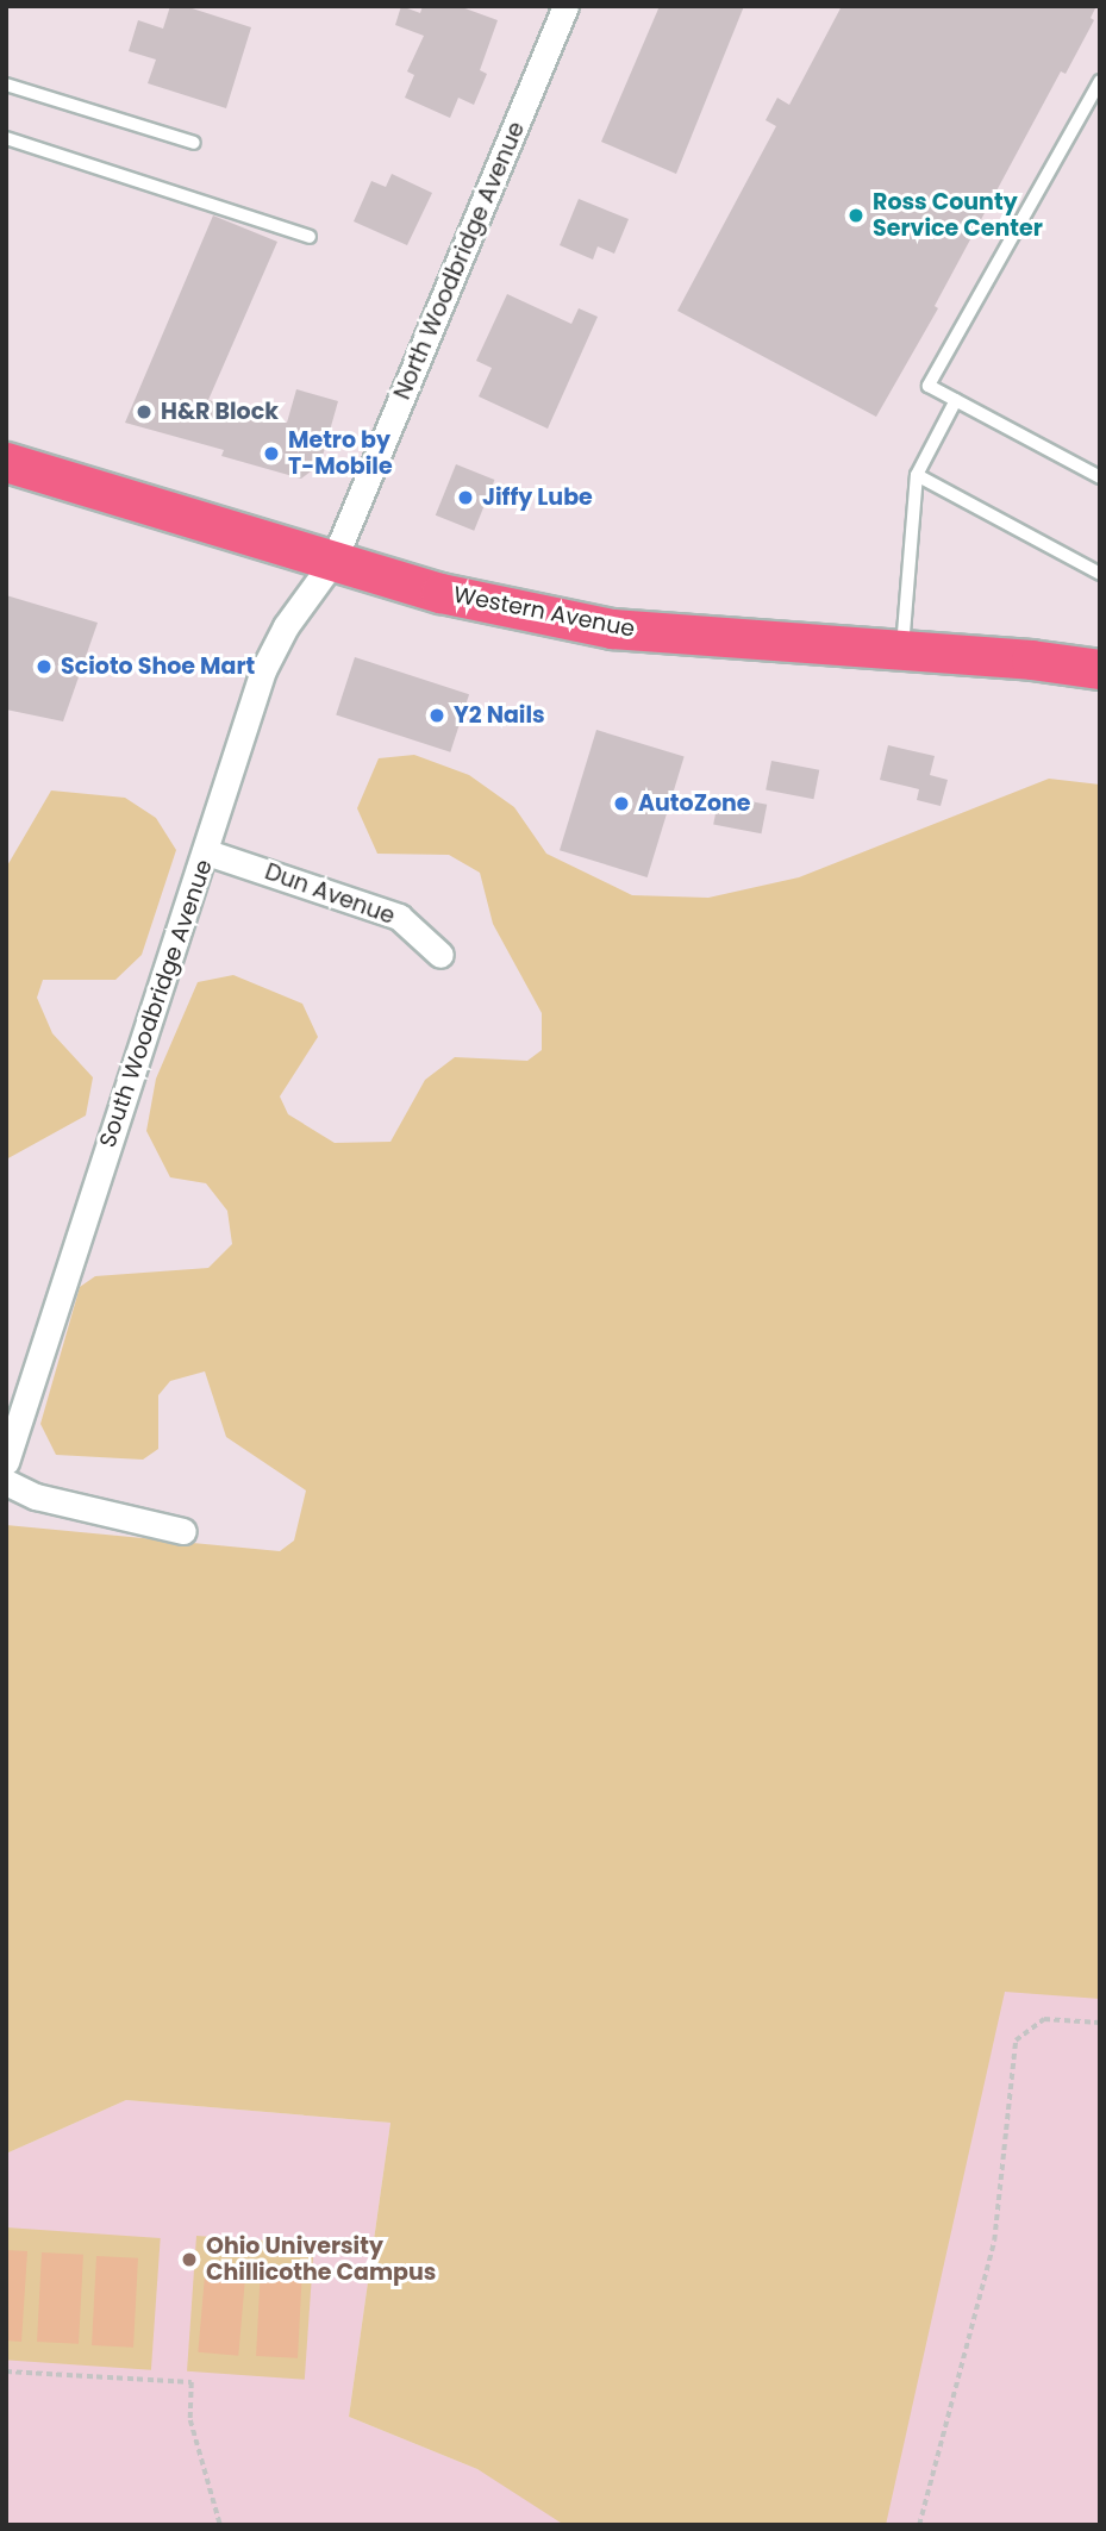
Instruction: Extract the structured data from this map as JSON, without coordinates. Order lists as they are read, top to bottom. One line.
{"streets":{"main road":["Western Avenue"],"street":["North Woodbridge Avenue","Dun Avenue","South Woodbridge Avenue"]},"crossings":[["North Woodbridge Avenue","Western Avenue"],["North Woodbridge Avenue","South Woodbridge Avenue"],["Western Avenue","South Woodbridge Avenue"],["Dun Avenue","South Woodbridge Avenue"]],"places":["Ross County Service Center","H&R Block","Metro by T-Mobile","Jiffy Lube","Scioto Shoe Mart","Y2 Nails","AutoZone","Ohio University Chillicothe Campus"]}
